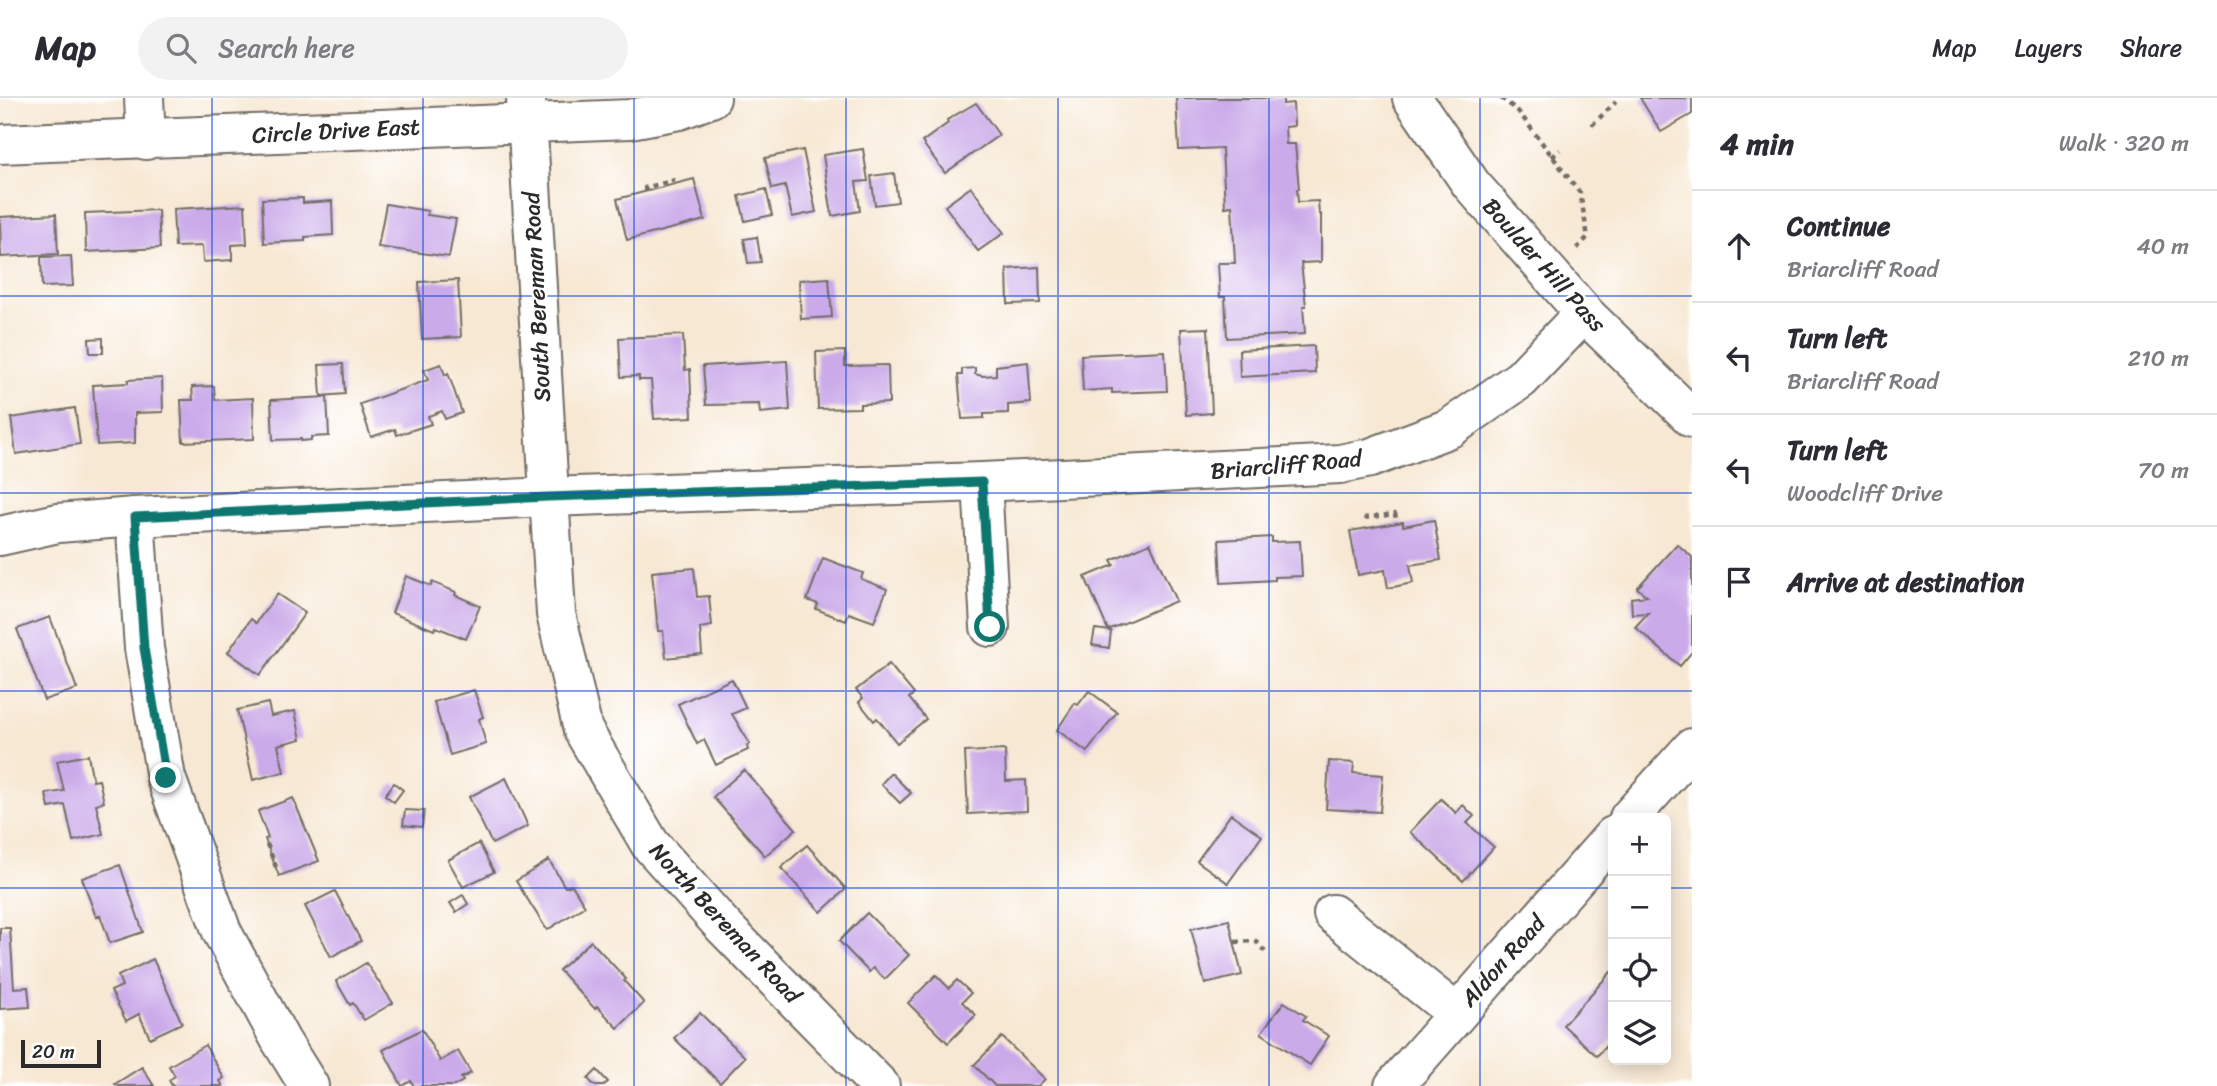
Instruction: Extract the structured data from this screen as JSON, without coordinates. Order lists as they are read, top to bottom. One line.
{"streets":{"street":["Circle Drive East","Boulder Hill Pass","South Bereman Road","Briarcliff Road","North Bereman Road","Aldon Road"]},"crossings":[["Circle Drive East","South Bereman Road"],["Boulder Hill Pass","Briarcliff Road"],["South Bereman Road","Briarcliff Road"],["South Bereman Road","North Bereman Road"],["Briarcliff Road","North Bereman Road"]],"scale_bar":"20 m","page":{"header":"Map","search":"Search here","nav":["Map","Layers","Share"],"heading":["4 min","Walk · 320 m"],"list":[["Continue","Briarcliff Road","40 m"],["Turn left","Briarcliff Road","210 m"],["Turn left","Woodcliff Drive","70 m"],"Arrive at destination"],"map_buttons":["+","−"],"scale":"20 m"}}
